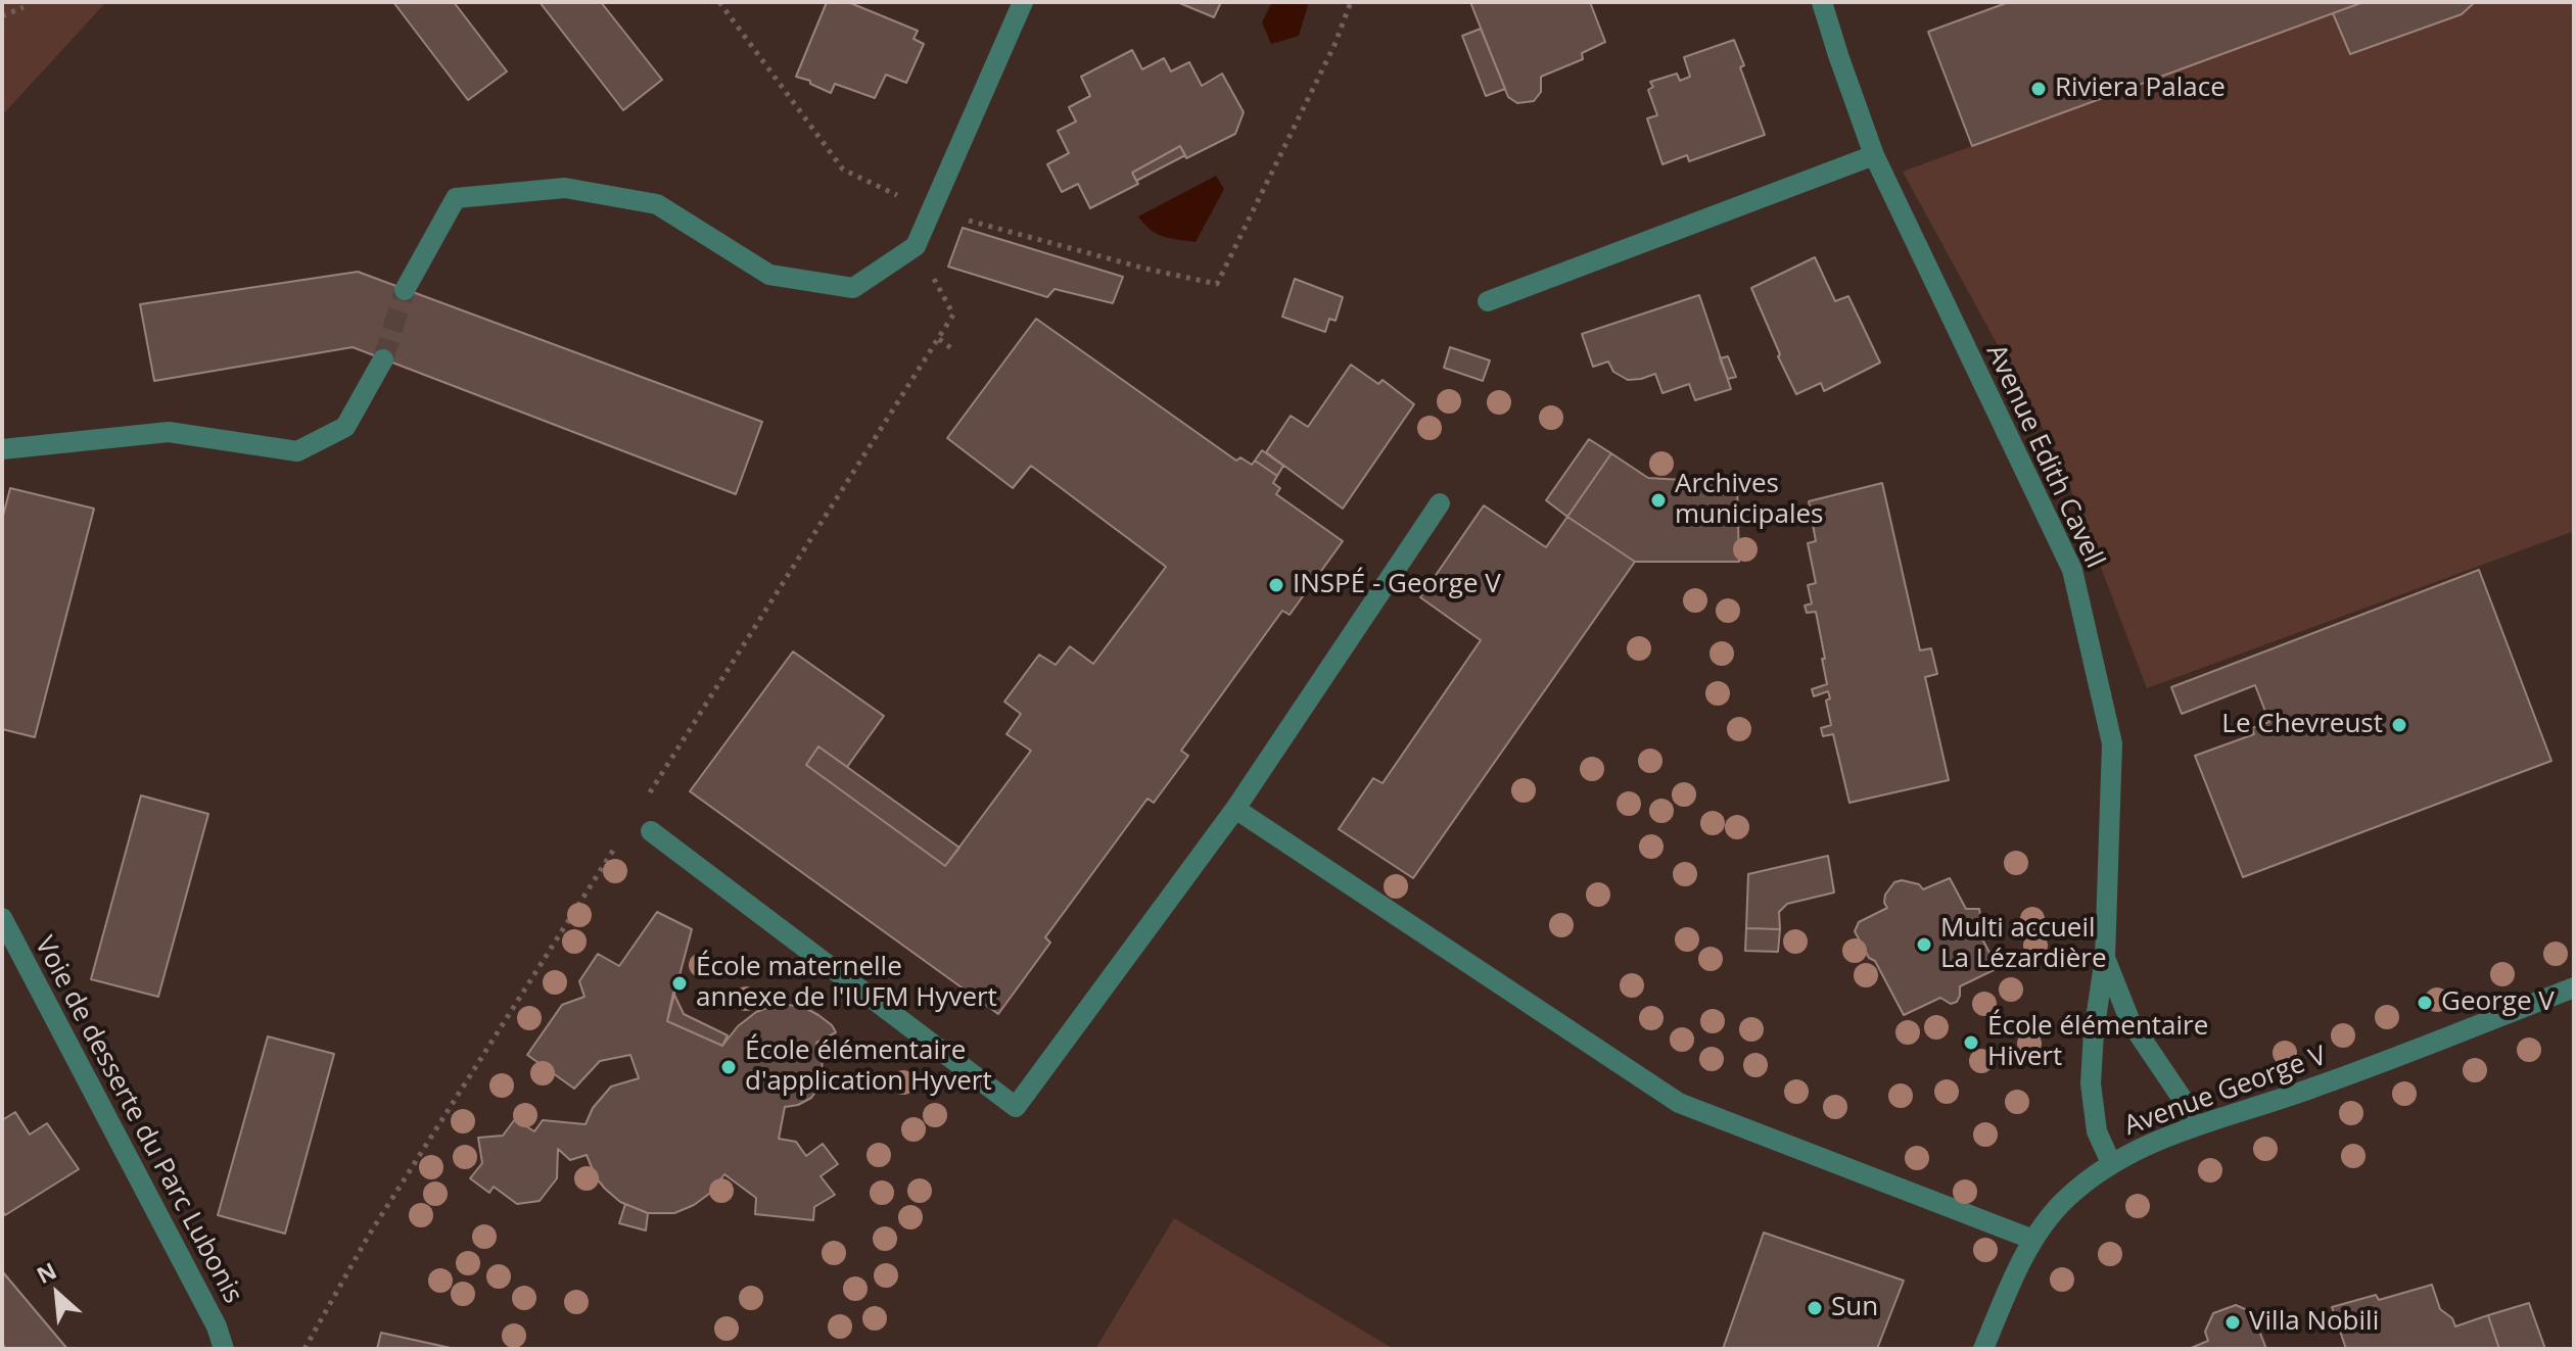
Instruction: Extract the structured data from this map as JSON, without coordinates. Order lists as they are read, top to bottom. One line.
{"streets":{"street":["Avenue Edith Cavell","Avenue George V","Voie de desserte du Parc Lubonis"]},"crossings":[["Avenue Edith Cavell","Avenue George V"]],"places":["Riviera Palace","Archives municipales","INSPÉ - George V","Le Chevreust","Multi accueil La Lézardière","École maternelle annexe de l'IUFM Hyvert","George V","École élémentaire Hivert","École élémentaire d'application Hyvert","Sun","Villa Nobili"],"north":"top left"}
